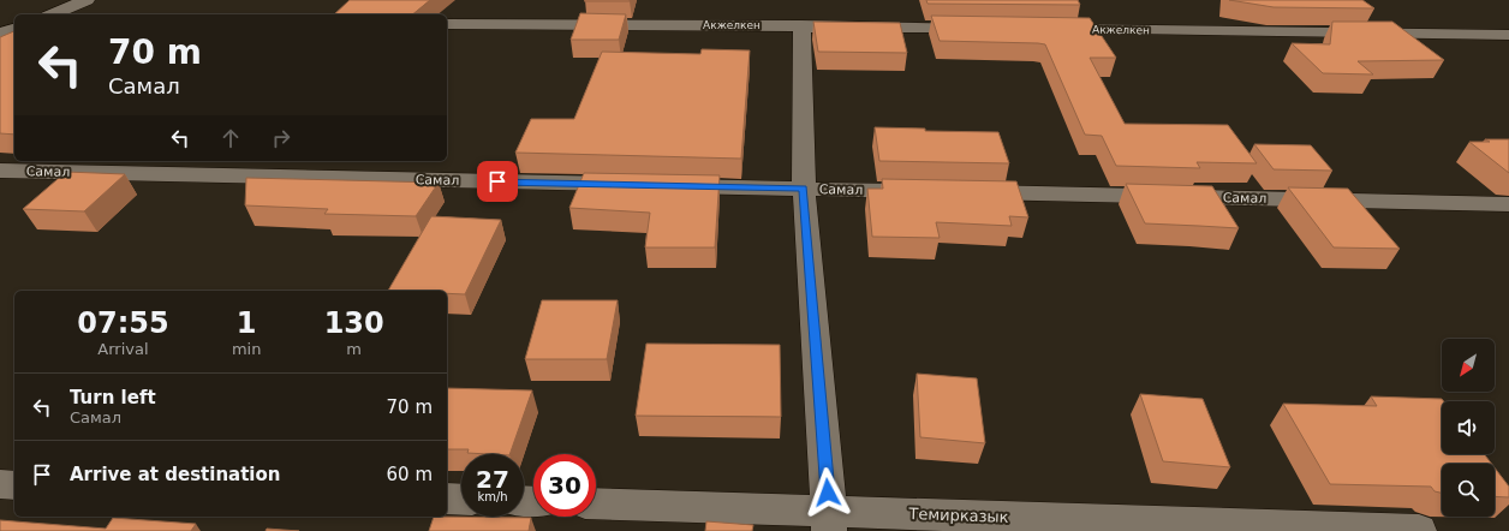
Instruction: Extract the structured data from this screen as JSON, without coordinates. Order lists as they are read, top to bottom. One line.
{"streets":{"street":["Акжелкен","Самал","Темирказык"]},"north":"bottom left","page":{"turn":["70 m","Самал"],"eta":["07:55","Arrival","1","min","130","m"],"list":[{"name":"Turn left","note":"Самал","value":"70 m"},{"name":"Arrive at destination","value":"60 m"}],"speed":"27 km/h","limit":"30"}}
